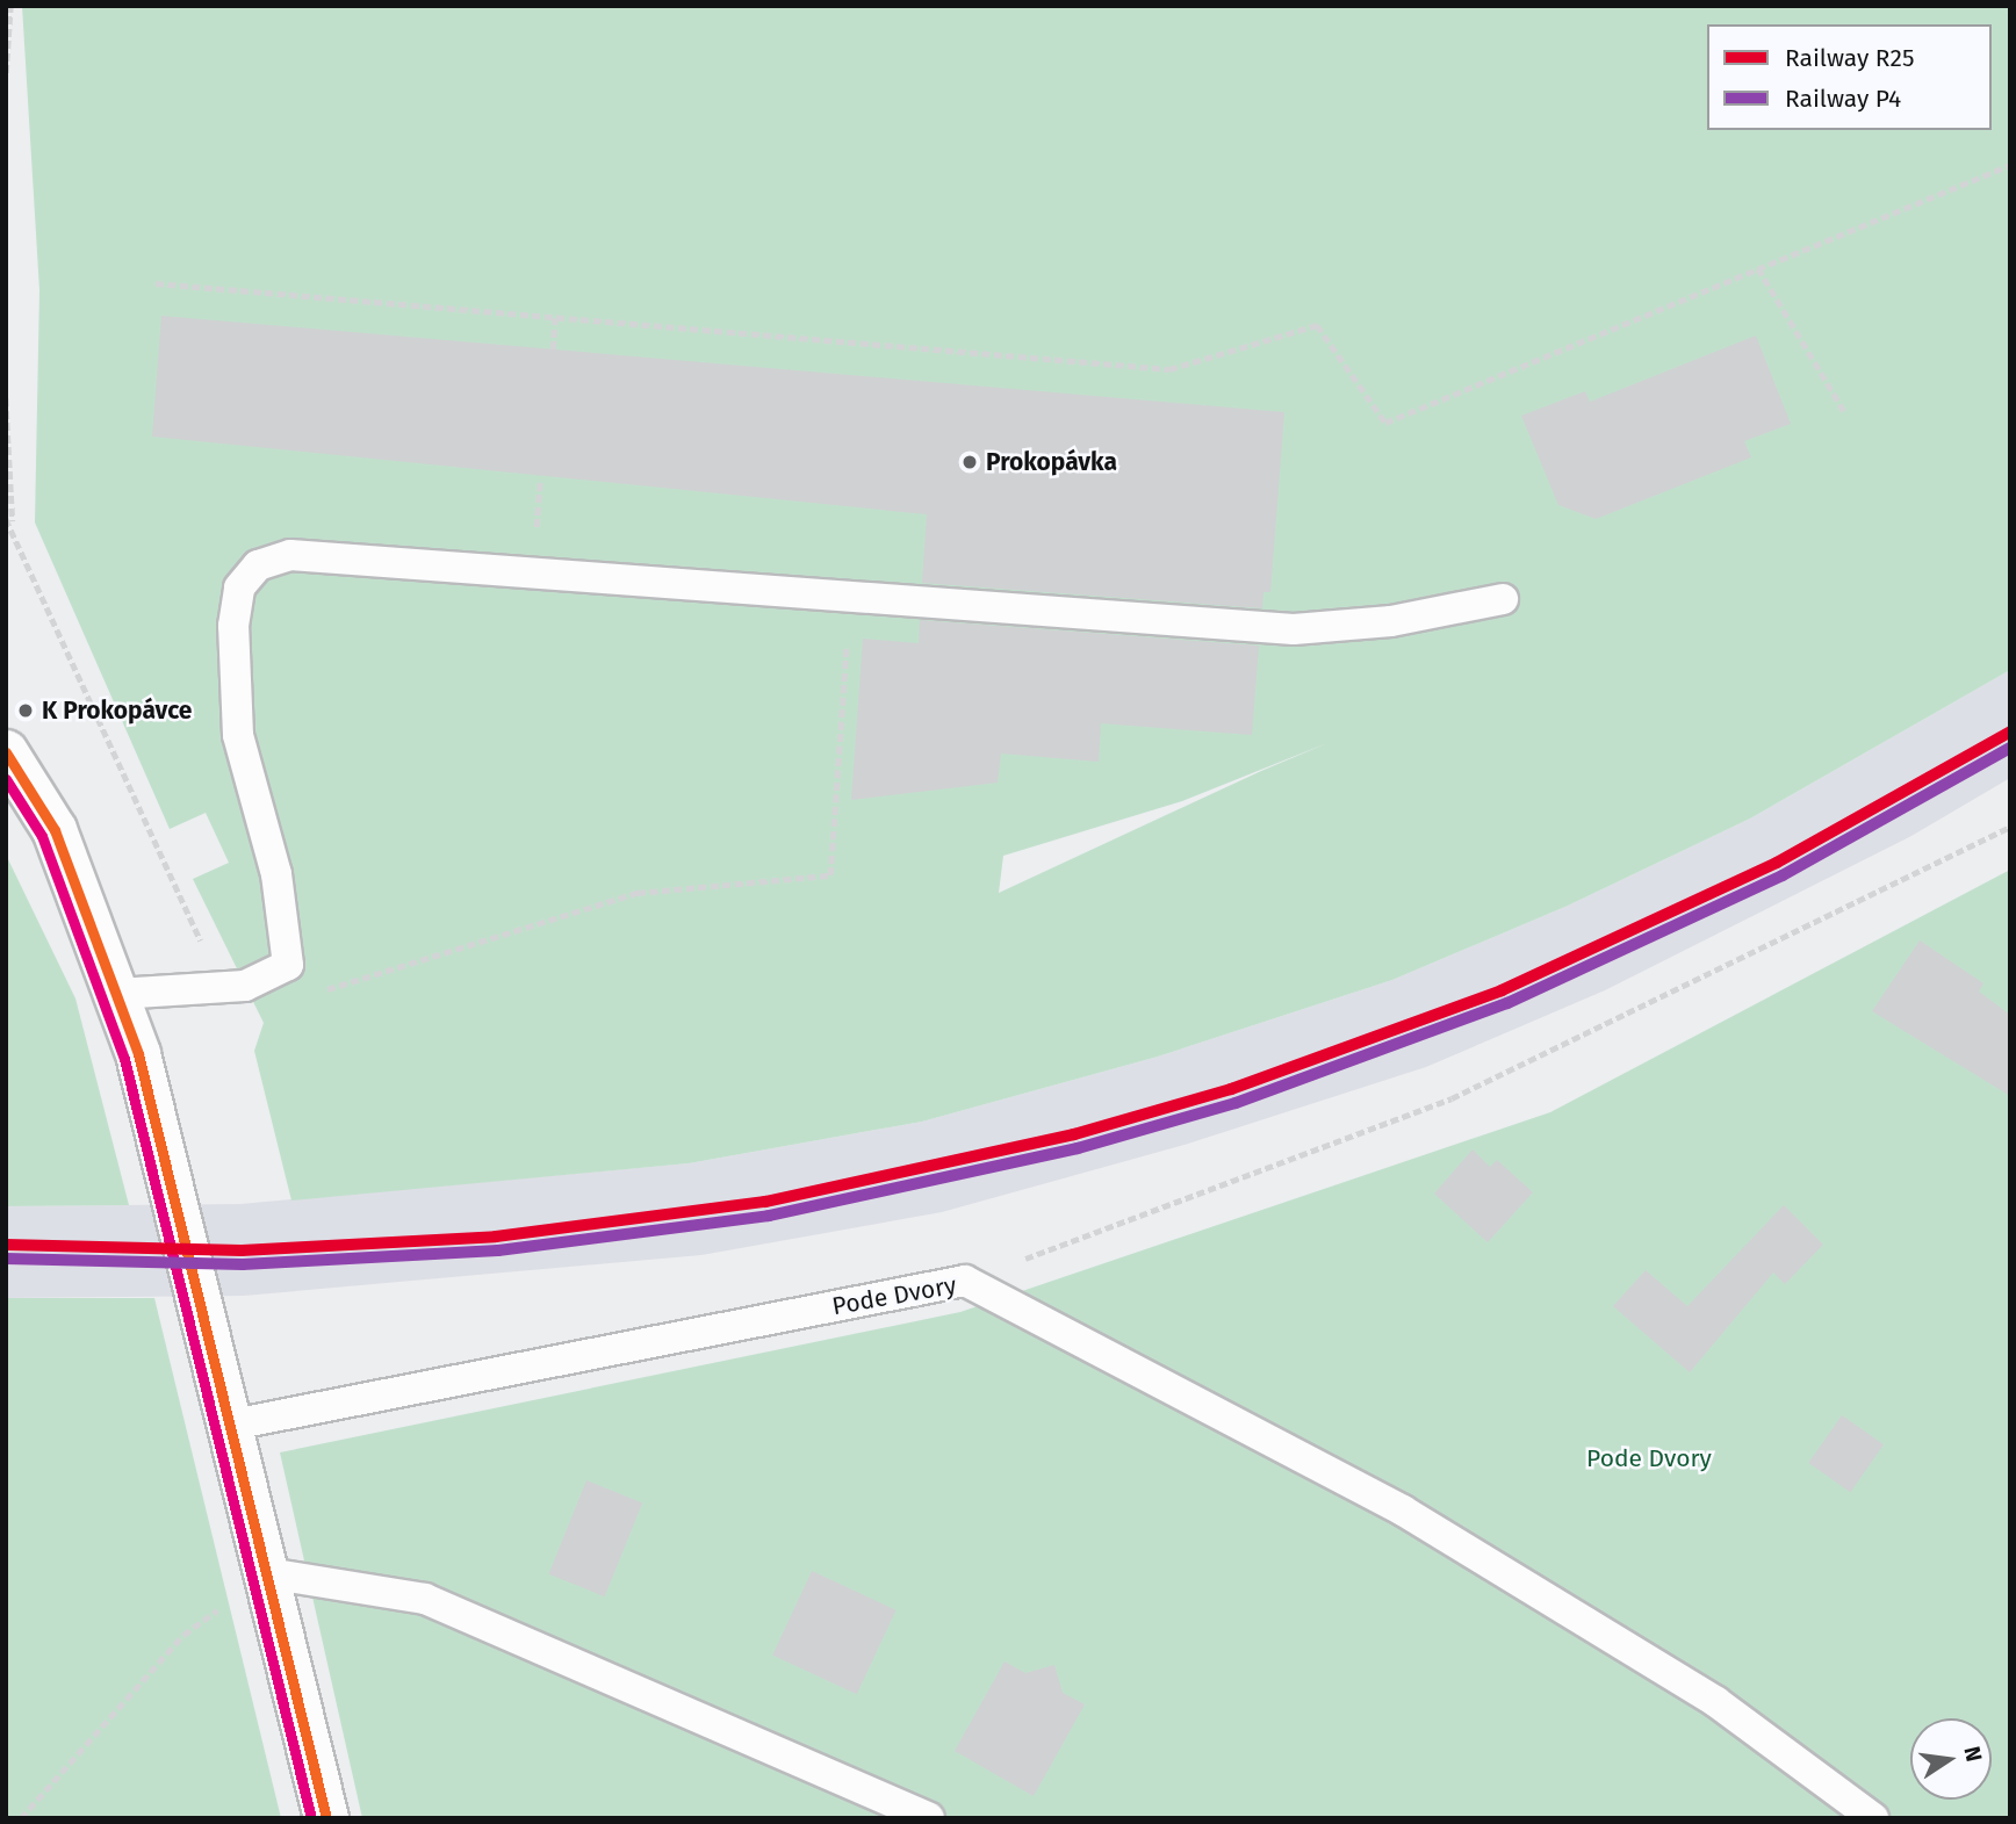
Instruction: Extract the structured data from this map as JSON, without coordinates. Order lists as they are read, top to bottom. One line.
{"streets":{"lane":["Pode Dvory"]},"parks":["Pode Dvory"],"places":["Prokopávka","K Prokopávce"],"lines":["rail line R25","rail line P4"],"legend":["Railway R25","Railway P4"],"north":"right"}
